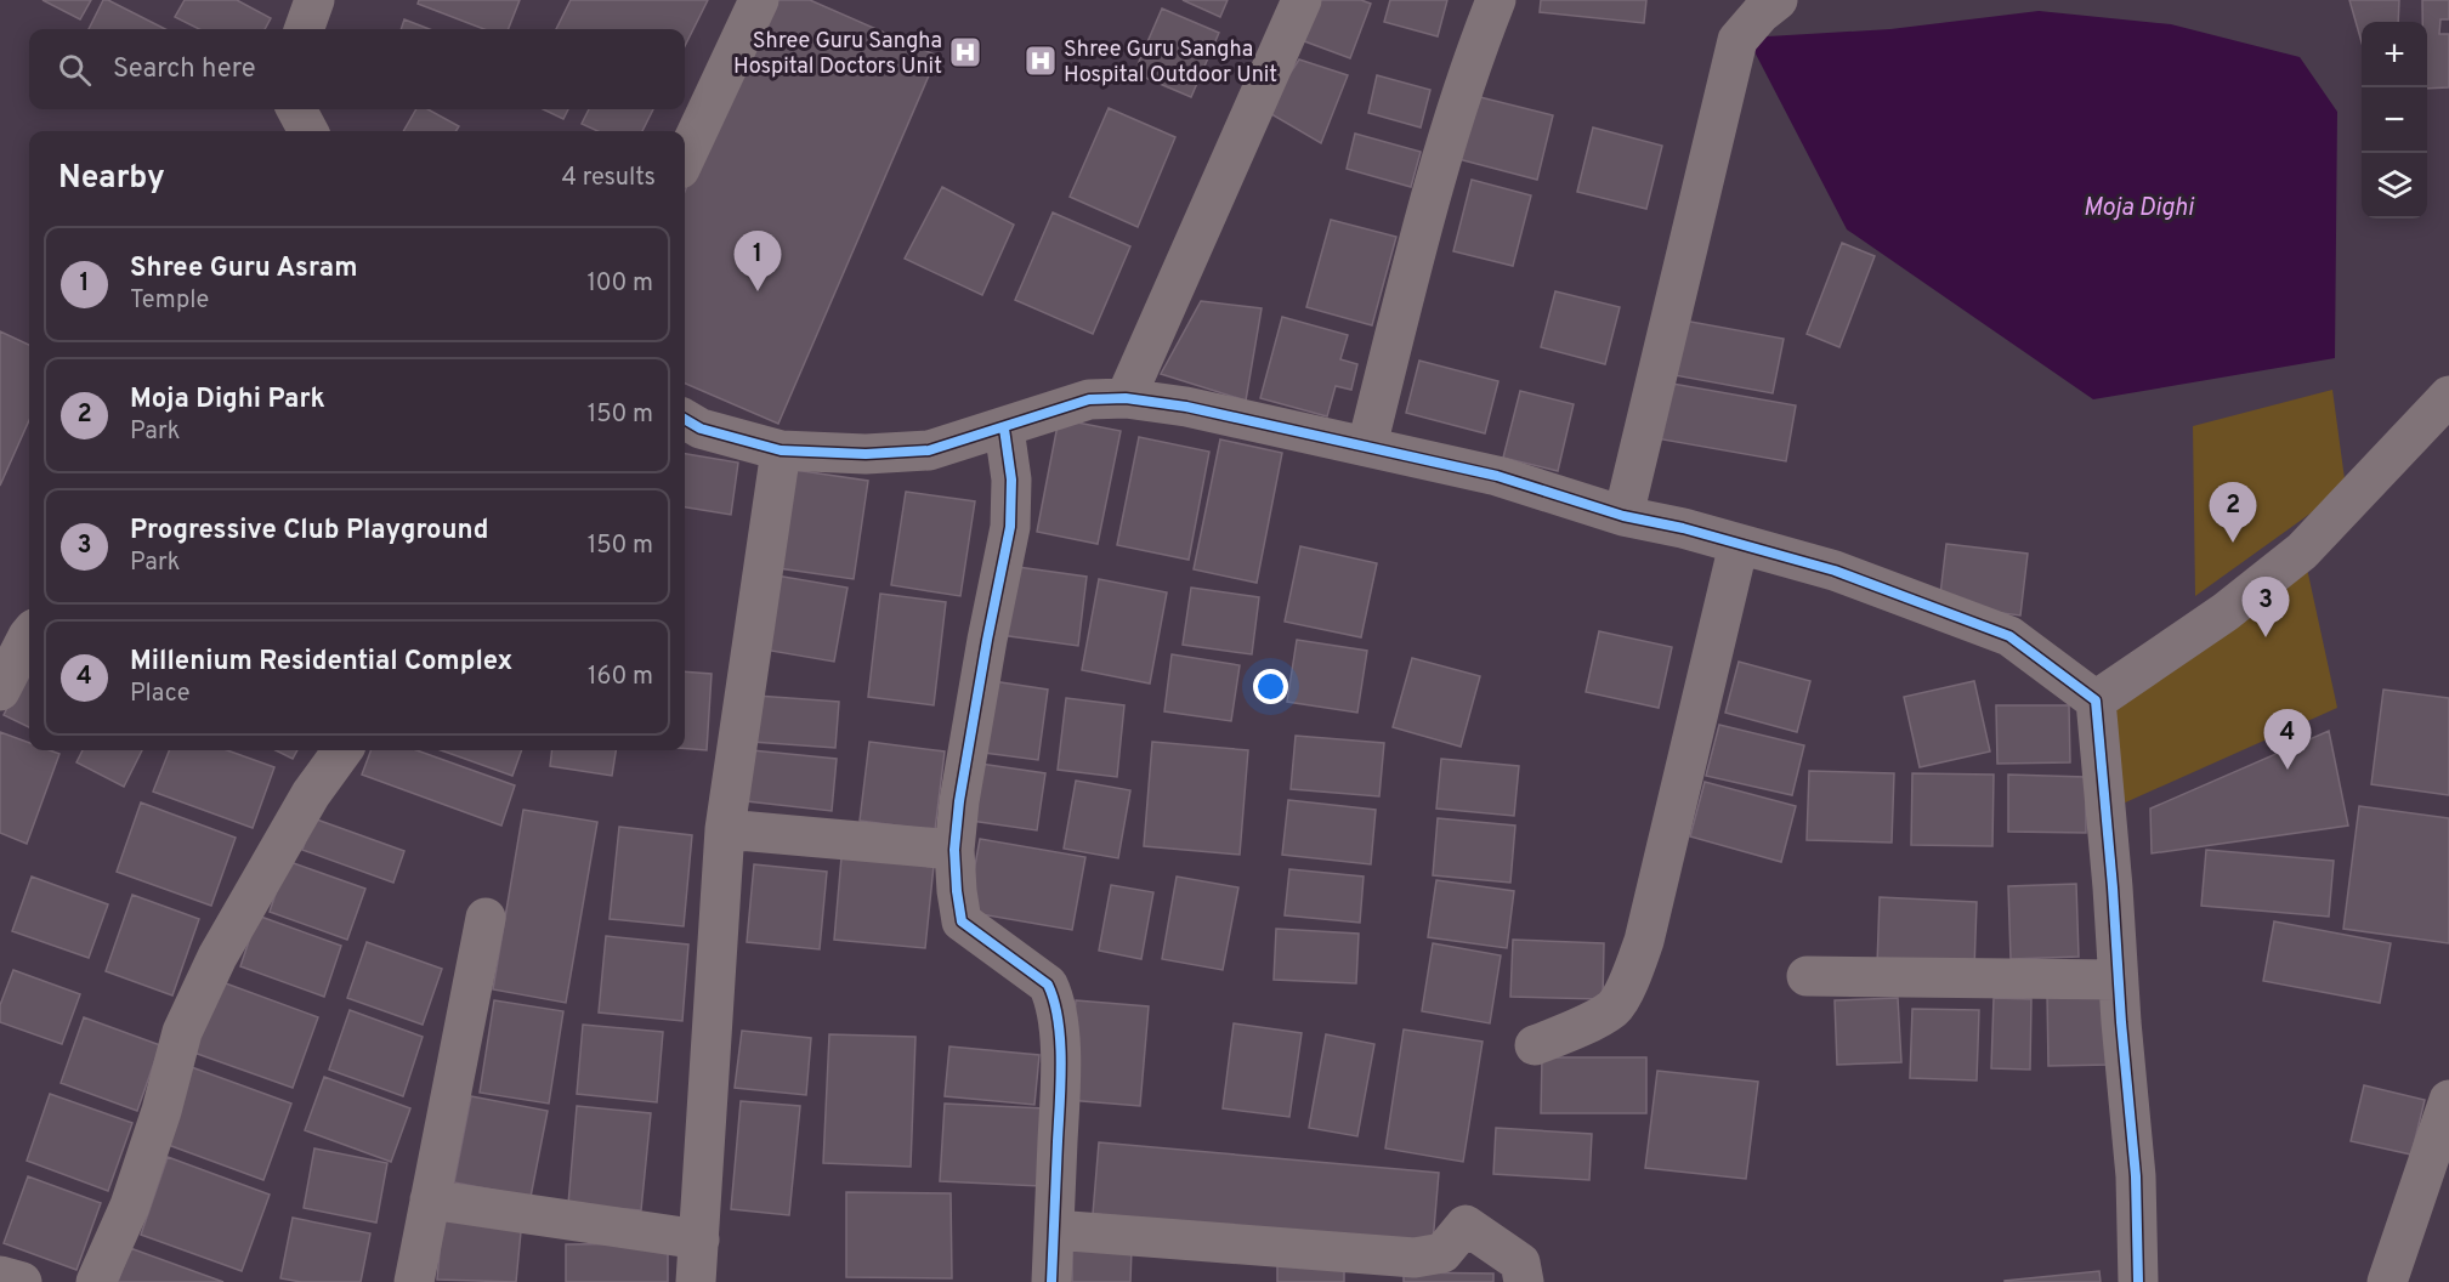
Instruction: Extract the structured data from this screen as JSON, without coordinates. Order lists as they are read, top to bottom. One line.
{"water":["Moja Dighi"],"places":{"hospital":["Shree Guru Sangha Hospital Doctors Unit","Shree Guru Sangha Hospital Outdoor Unit"]},"page":{"map_buttons":["+","−"],"search":"Search here","heading":["Nearby","4 results"],"list":[{"mark":"1","name":"Shree Guru Asram","note":"Temple","value":"100 m"},{"mark":"2","name":"Moja Dighi Park","note":"Park","value":"150 m"},{"mark":"3","name":"Progressive Club Playground","note":"Park","value":"150 m"},{"mark":"4","name":"Millenium Residential Complex","note":"Place","value":"160 m"}],"pins":["1","2","3","4"]}}
